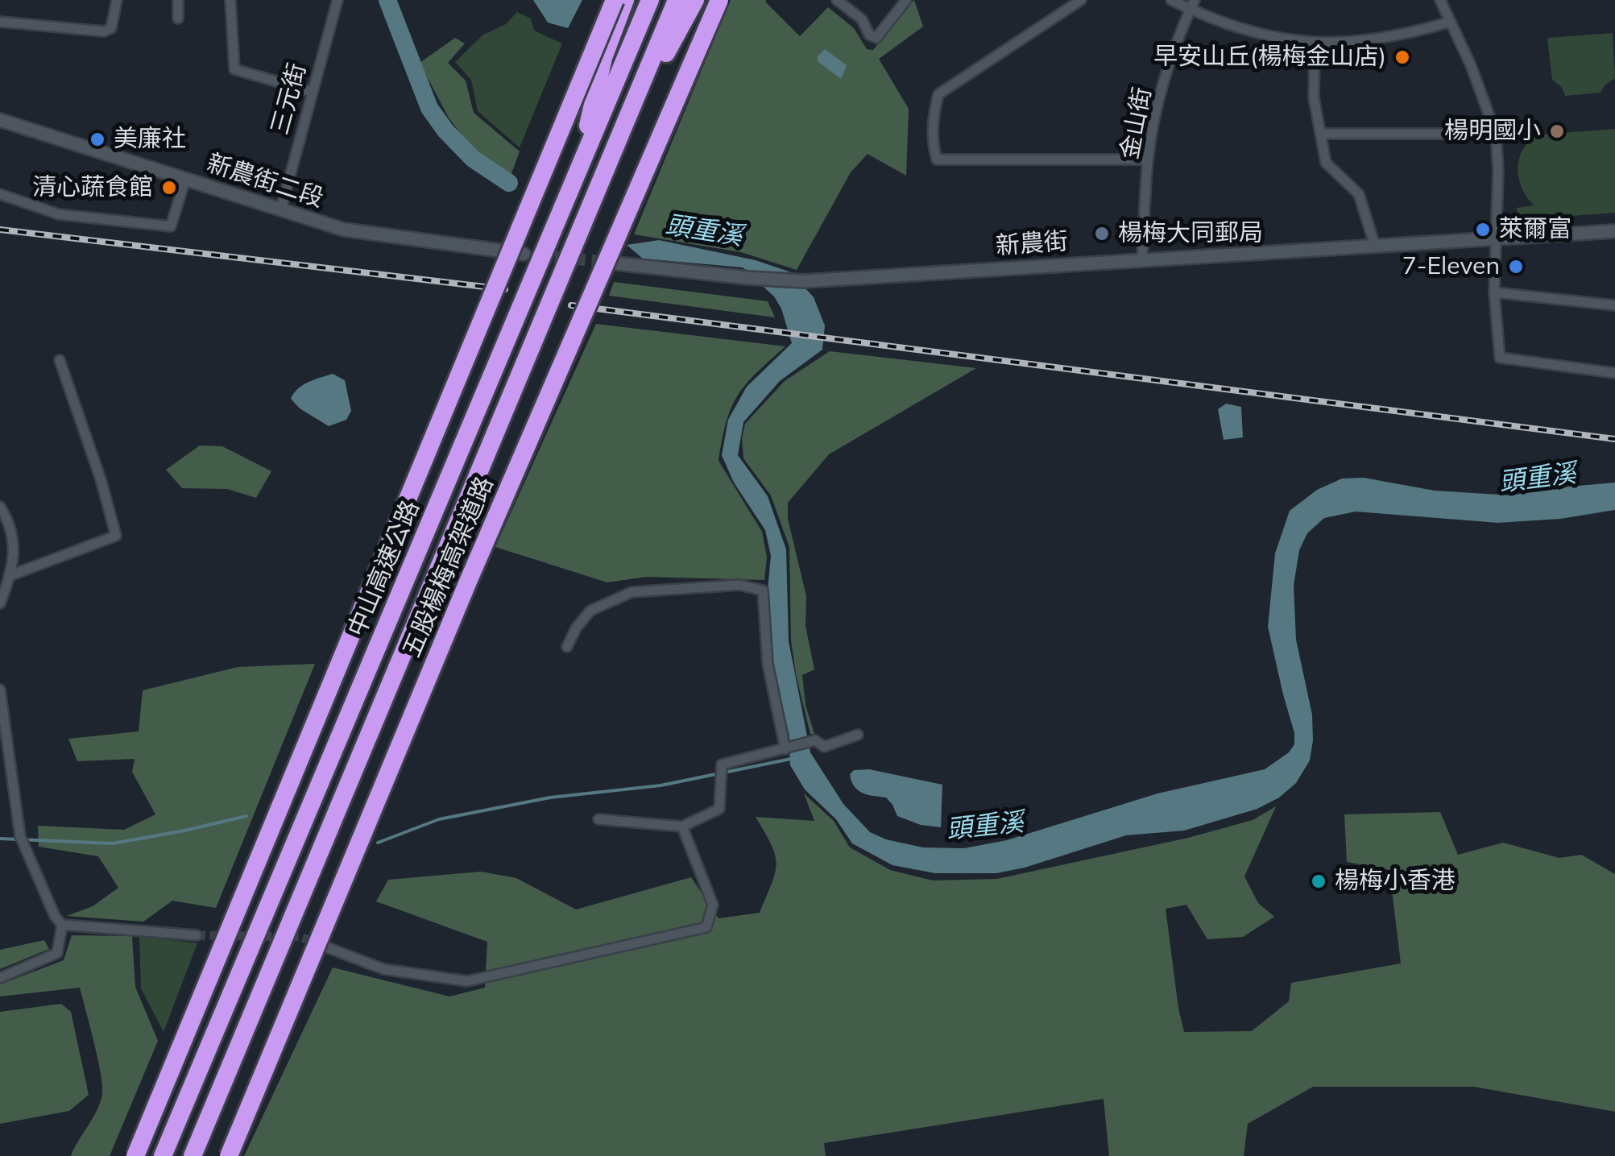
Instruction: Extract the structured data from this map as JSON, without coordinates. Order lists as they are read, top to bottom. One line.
{"streets":{"highway":["五股楊梅高架道路","中山高速公路"],"street":["三元街","金山街","新農街二段","新農街"]},"crossings":[["三元街","新農街二段"],["金山街","新農街"]],"water":["頭重溪"],"places":["早安山丘(楊梅金山店)","楊明國小","美廉社","清心蔬食館","萊爾富","楊梅大同郵局","7-Eleven","楊梅小香港"]}
